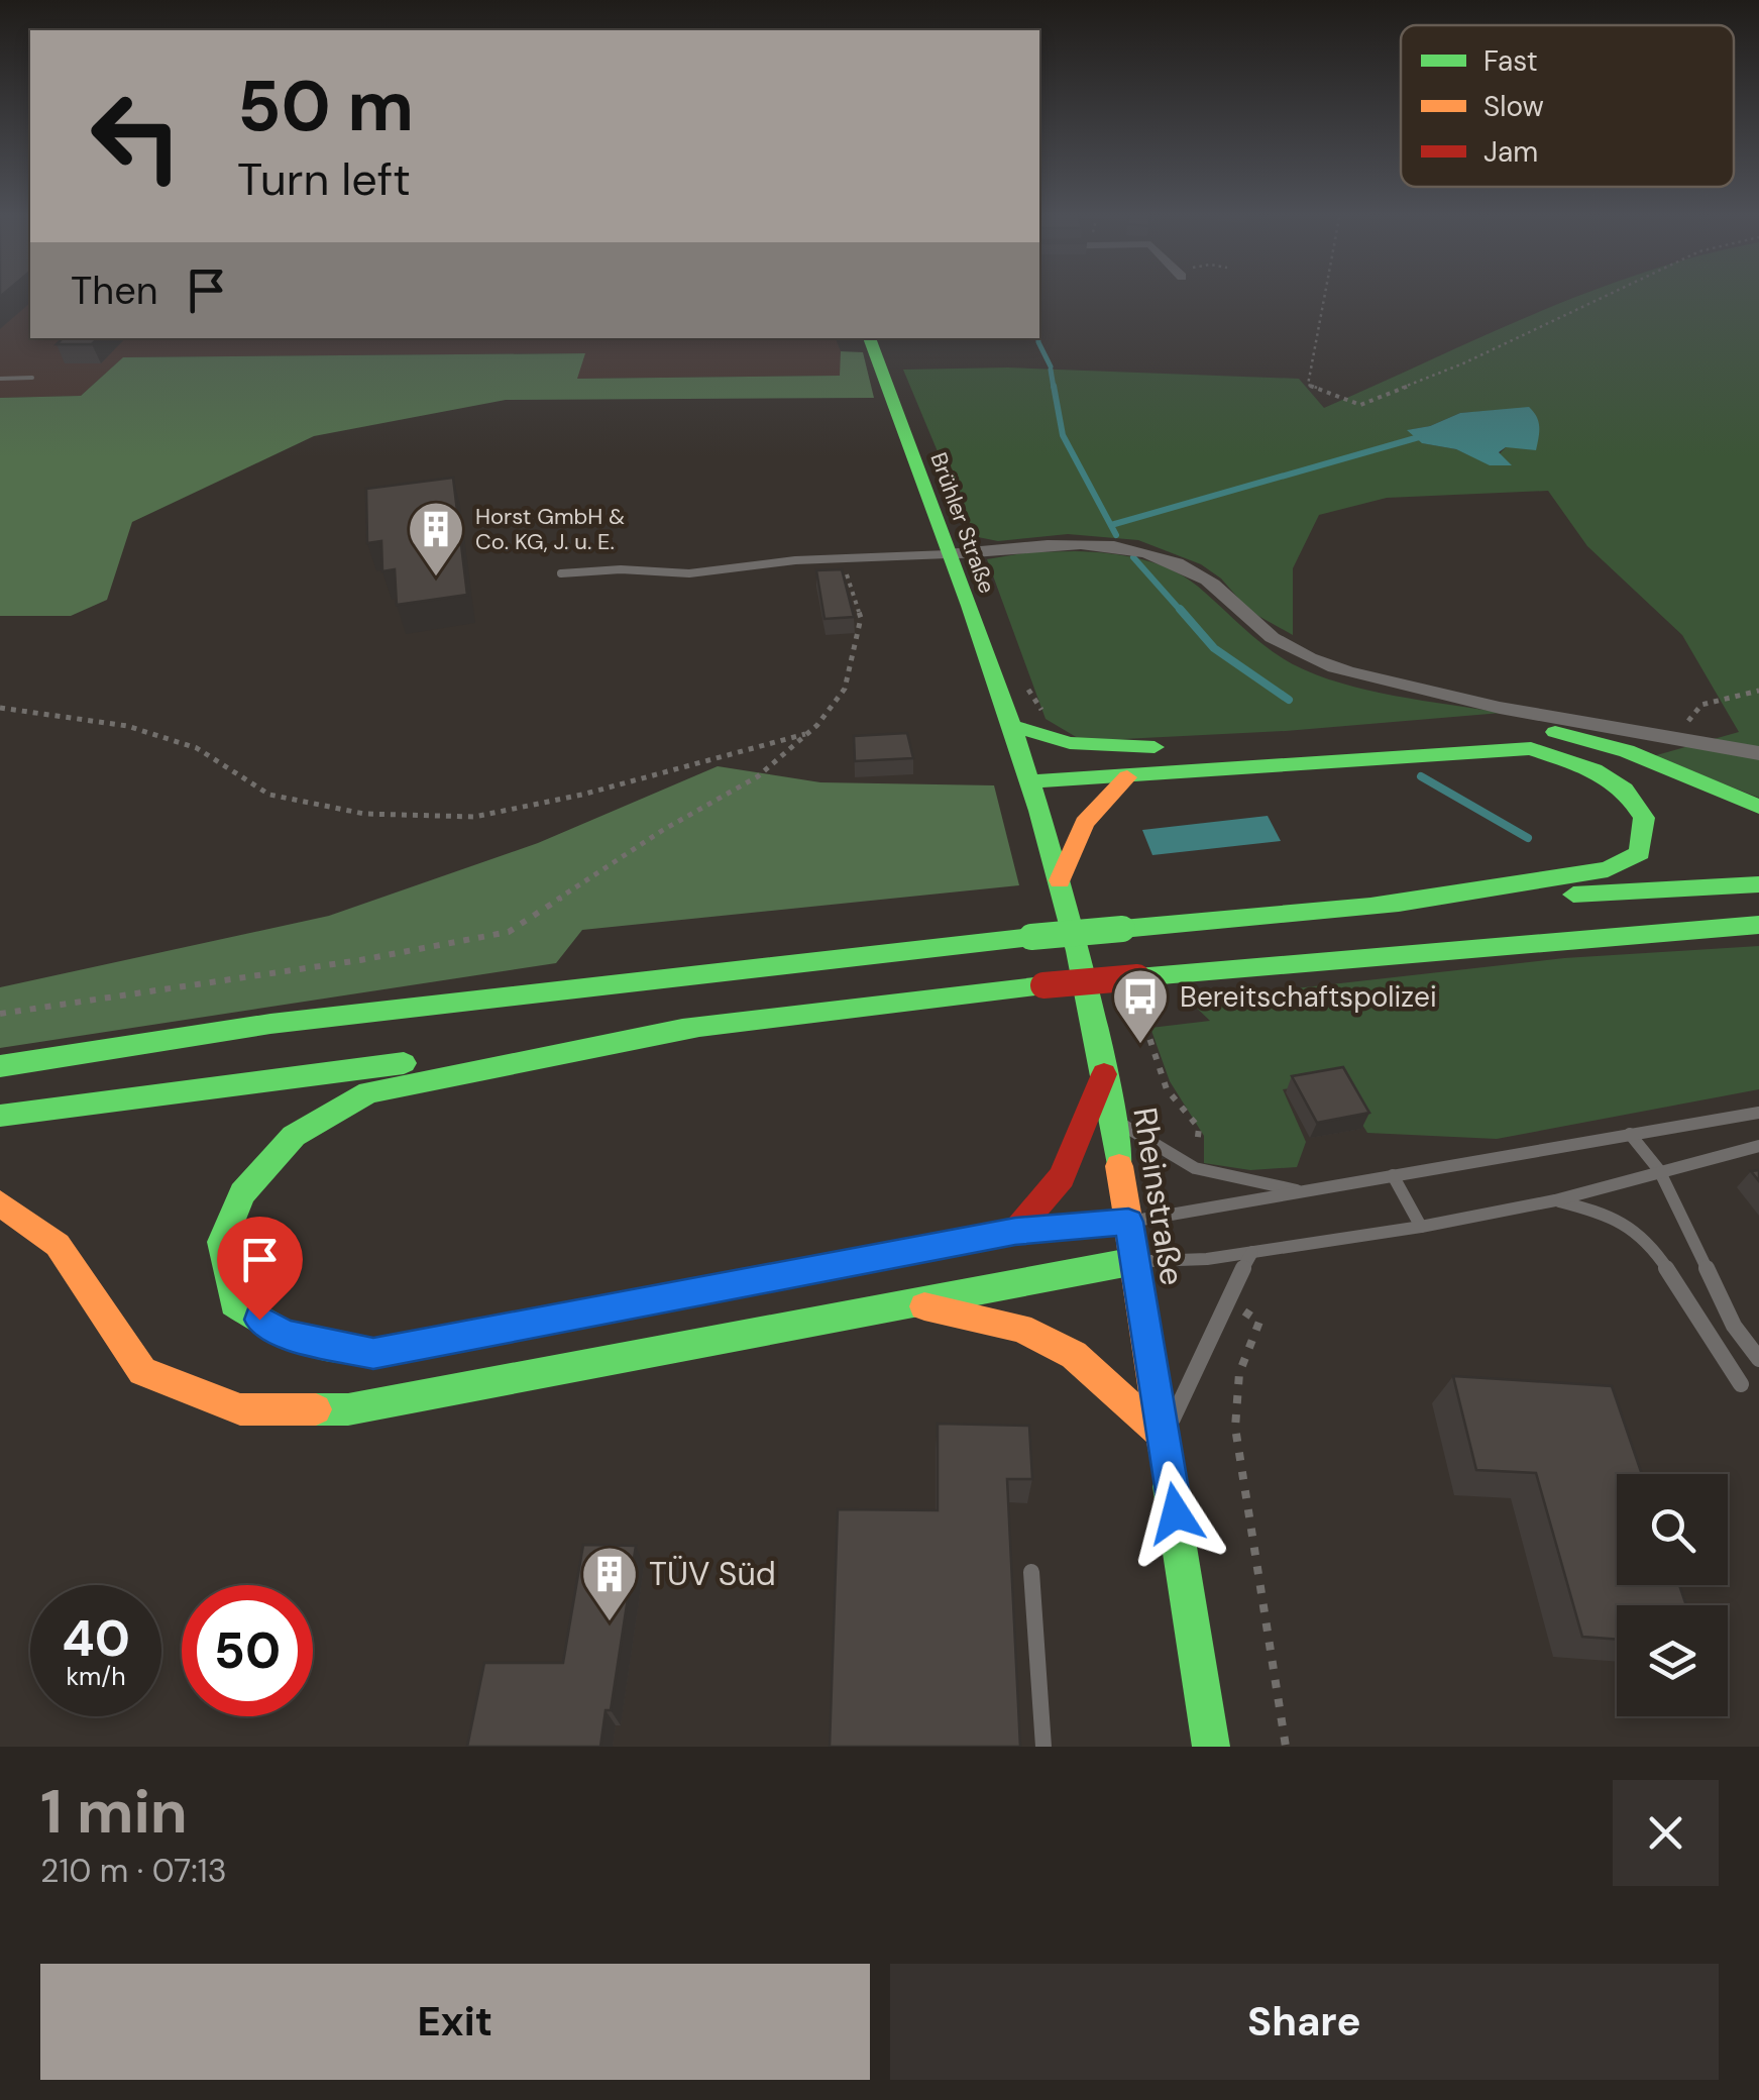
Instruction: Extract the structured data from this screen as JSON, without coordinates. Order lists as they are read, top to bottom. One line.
{"streets":{"main road":["Brühler Straße","Rheinstraße"]},"crossings":[["Brühler Straße","Rheinstraße"]],"places":{"building":["Horst GmbH & Co. KG, J. u. E.","TÜV Süd"],"bus stop":["Bereitschaftspolizei"]},"legend":["Fast","Slow","Jam"],"page":{"turn":["50 m","Turn left"],"then":"Then","speed":"40 km/h","limit":"50","heading":["1 min","210 m · 07:13"],"buttons":["Exit","Share"]}}
